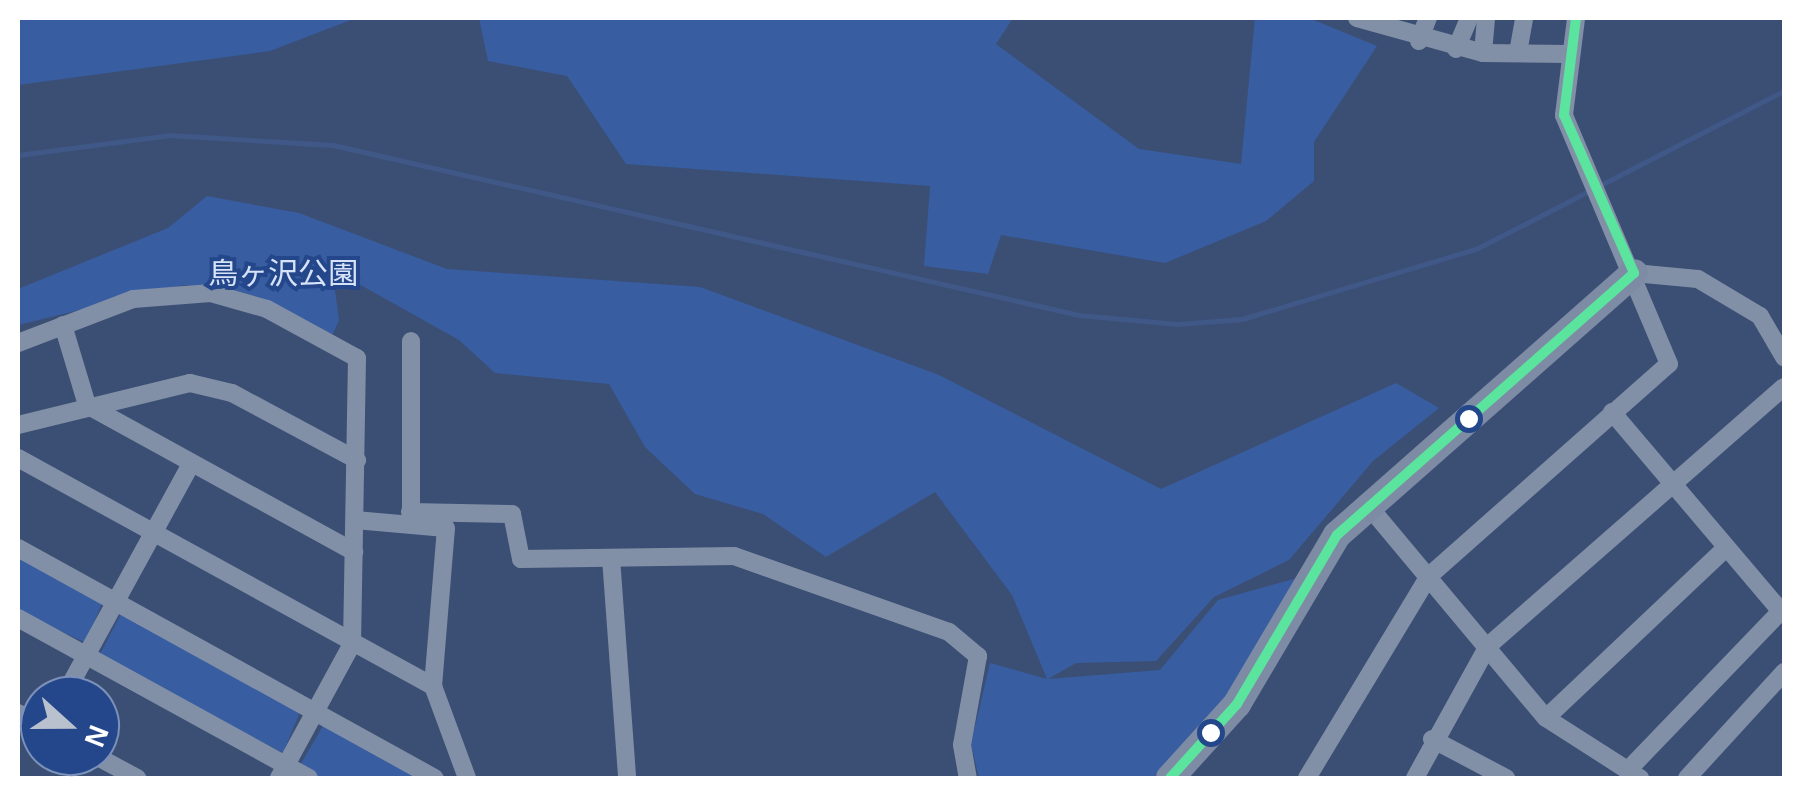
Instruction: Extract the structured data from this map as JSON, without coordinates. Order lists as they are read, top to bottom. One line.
{"parks":["鳥ヶ沢公園"],"north":"right"}
